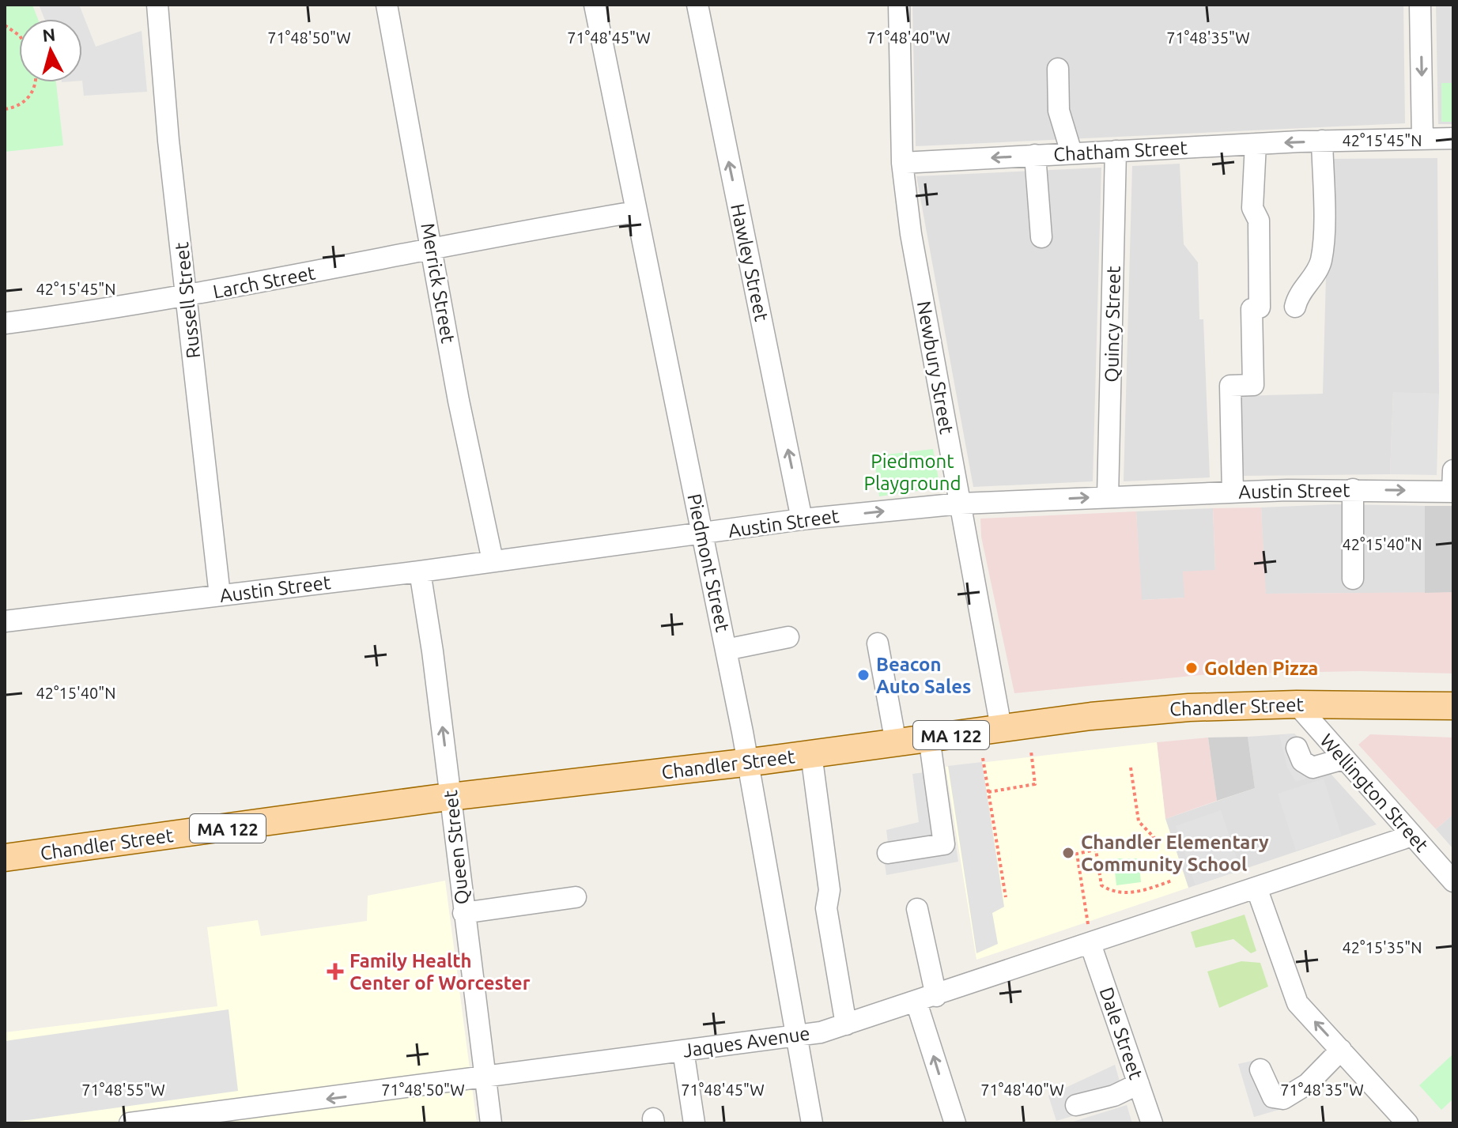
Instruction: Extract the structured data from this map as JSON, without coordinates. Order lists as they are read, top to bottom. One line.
{"streets":{"main road":["Chandler Street","MA 122"],"street":["Chatham Street","Hawley Street","Larch Street","Merrick Street","Russell Street","Quincy Street","Newbury Street","Austin Street","Piedmont Street","Wellington Street","Queen Street","Dale Street","Jaques Avenue"]},"crossings":[["Chatham Street","Quincy Street"],["Chatham Street","Newbury Street"],["Hawley Street","Austin Street"],["Larch Street","Merrick Street"],["Larch Street","Russell Street"],["Larch Street","Piedmont Street"],["Merrick Street","Austin Street"],["Russell Street","Austin Street"],["Quincy Street","Austin Street"],["Newbury Street","Austin Street"],["Newbury Street","Chandler Street"],["Austin Street","Piedmont Street"],["Austin Street","Queen Street"],["Piedmont Street","Chandler Street"],["Piedmont Street","Jaques Avenue"],["Chandler Street","Wellington Street"],["Chandler Street","Queen Street"],["Wellington Street","Jaques Avenue"],["Queen Street","Jaques Avenue"],["Dale Street","Jaques Avenue"]],"one_way":["Chatham Street","Hawley Street","Queen Street"],"parks":["Piedmont Playground"],"places":{"other":["Golden Pizza","Beacon Auto Sales","Chandler Elementary Community School"],"health":["Family Health Center of Worcester"]},"north":"top","coordinates":["71°48'50\"W","71°48'45\"W","71°48'40\"W","71°48'35\"W","42°15'45\"N","42°15'40\"N","42°15'35\"N","71°48'55\"W"]}
